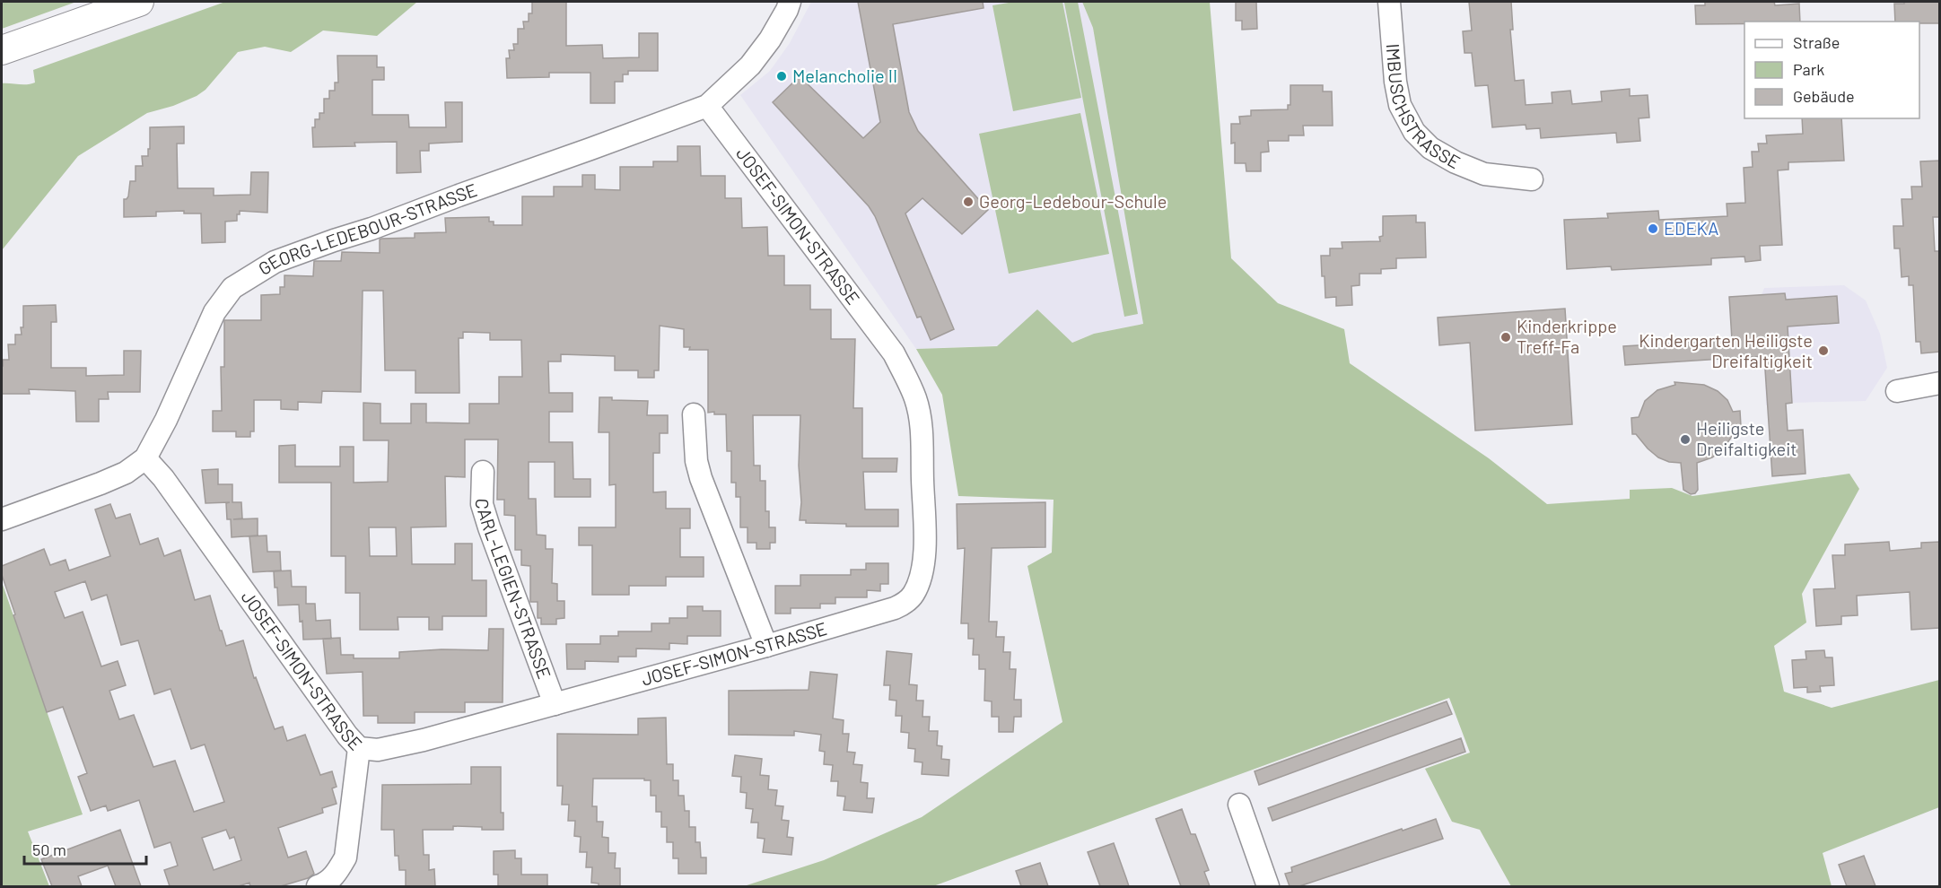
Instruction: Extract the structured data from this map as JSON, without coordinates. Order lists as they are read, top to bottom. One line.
{"streets":{"street":["IMBUSCHSTRASSE","JOSEF-SIMON-STRASSE","GEORG-LEDEBOUR-STRASSE","CARL-LEGIEN-STRASSE"]},"crossings":[["JOSEF-SIMON-STRASSE","GEORG-LEDEBOUR-STRASSE"],["JOSEF-SIMON-STRASSE","CARL-LEGIEN-STRASSE"]],"places":["Melancholie II","Georg-Ledebour-Schule","EDEKA","Kinderkrippe Treff-Fa","Kindergarten Heiligste Dreifaltigkeit","Heiligste Dreifaltigkeit"],"legend":["Straße","Park","Gebäude"],"scale_bar":"50 m"}
